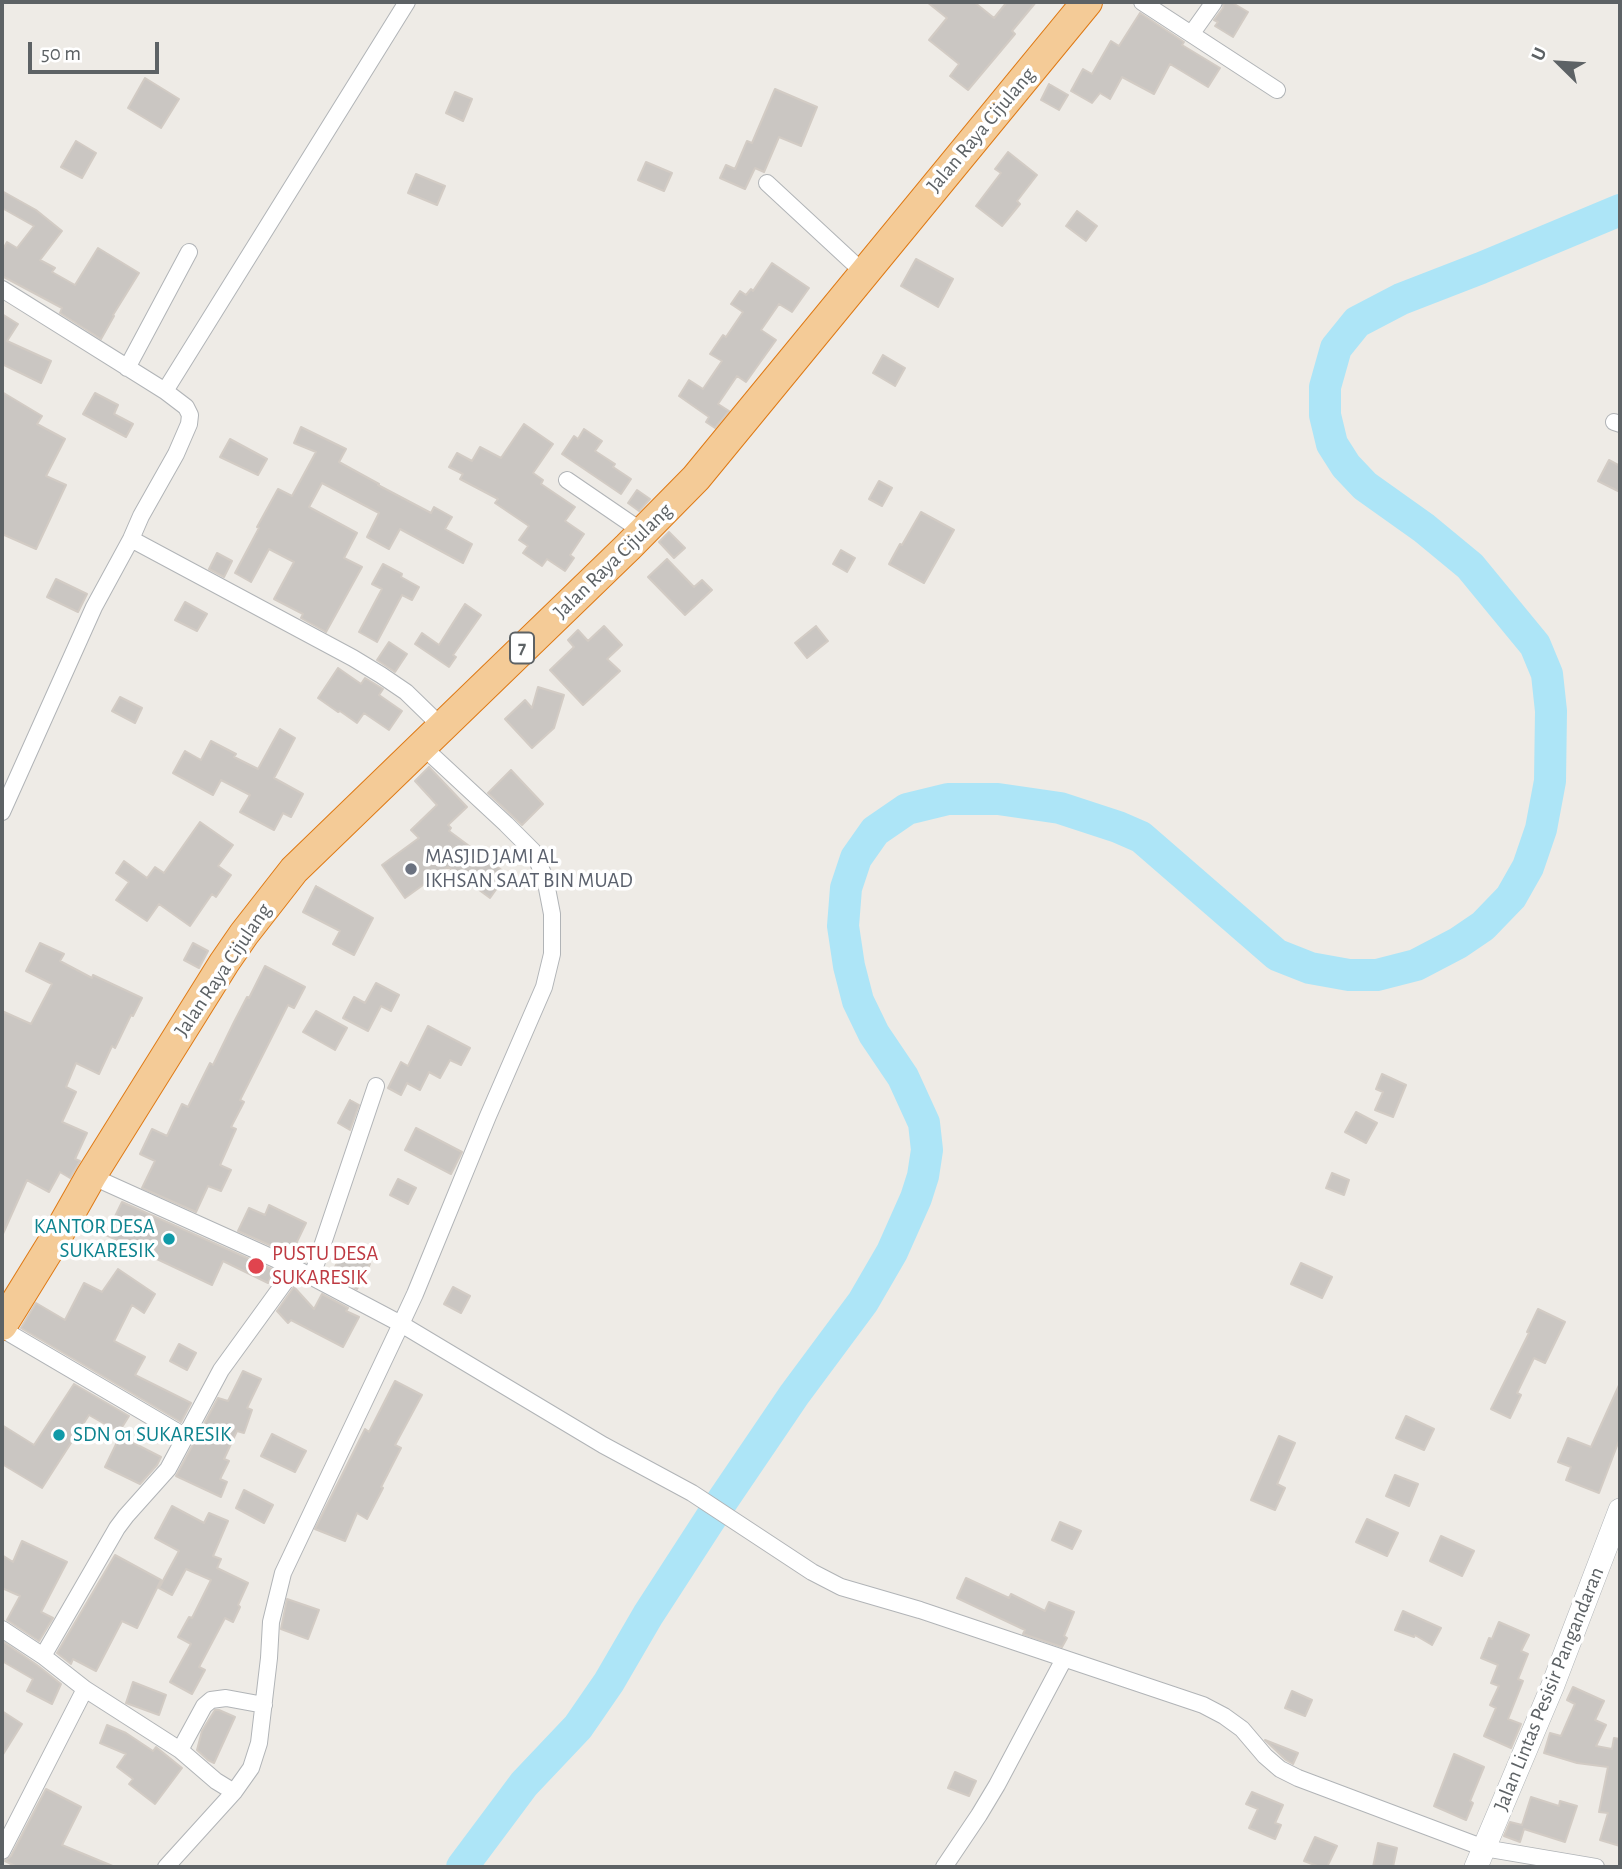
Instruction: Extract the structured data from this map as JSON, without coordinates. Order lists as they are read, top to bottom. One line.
{"streets":{"highway":["Jalan Raya Cijulang","7"],"street":["Jalan Lintas Pesisir Pangandaran"]},"places":["MASJID JAMI AL IKHSAN SAAT BIN MUAD","KANTOR DESA SUKARESIK","PUSTU DESA SUKARESIK","SDN 01 SUKARESIK"],"scale_bar":"50 m","north":"top left"}
